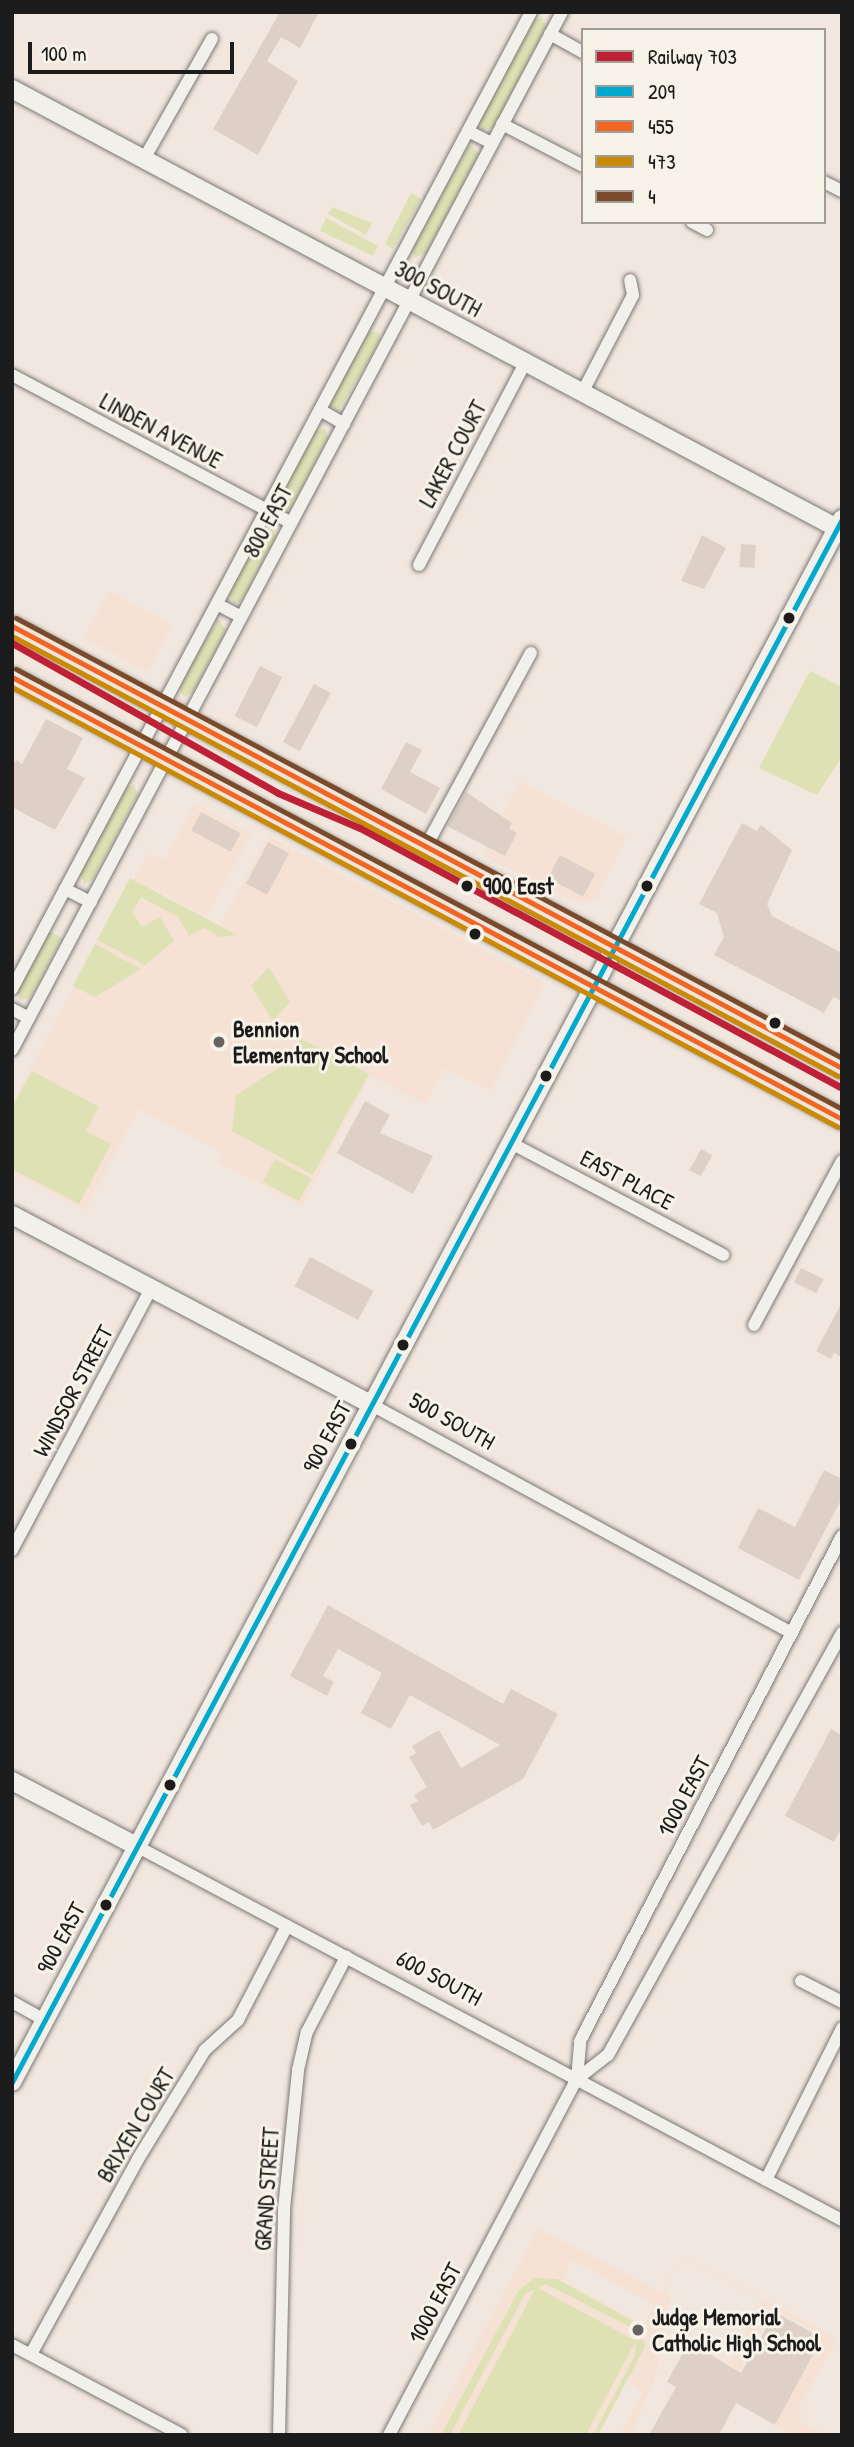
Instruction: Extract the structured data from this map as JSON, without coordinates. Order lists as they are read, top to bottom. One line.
{"streets":{"street":["300 SOUTH","LINDEN AVENUE","LAKER COURT","800 EAST","EAST PLACE","WINDSOR STREET","500 SOUTH","900 EAST","1000 EAST","600 SOUTH","BRIXEN COURT","GRAND STREET"]},"crossings":[["300 SOUTH","LAKER COURT"],["300 SOUTH","800 EAST"],["300 SOUTH","900 EAST"],["LINDEN AVENUE","800 EAST"],["EAST PLACE","900 EAST"],["WINDSOR STREET","500 SOUTH"],["500 SOUTH","900 EAST"],["500 SOUTH","1000 EAST"],["900 EAST","600 SOUTH"],["1000 EAST","600 SOUTH"],["600 SOUTH","BRIXEN COURT"],["600 SOUTH","GRAND STREET"]],"places":["900 East","Bennion Elementary School","Judge Memorial Catholic High School"],"lines":["transit line 209","transit line 4","transit line 455","transit line 473","rail line 703"],"legend":["Railway 703","209","455","473","4"],"scale_bar":"100 m"}
